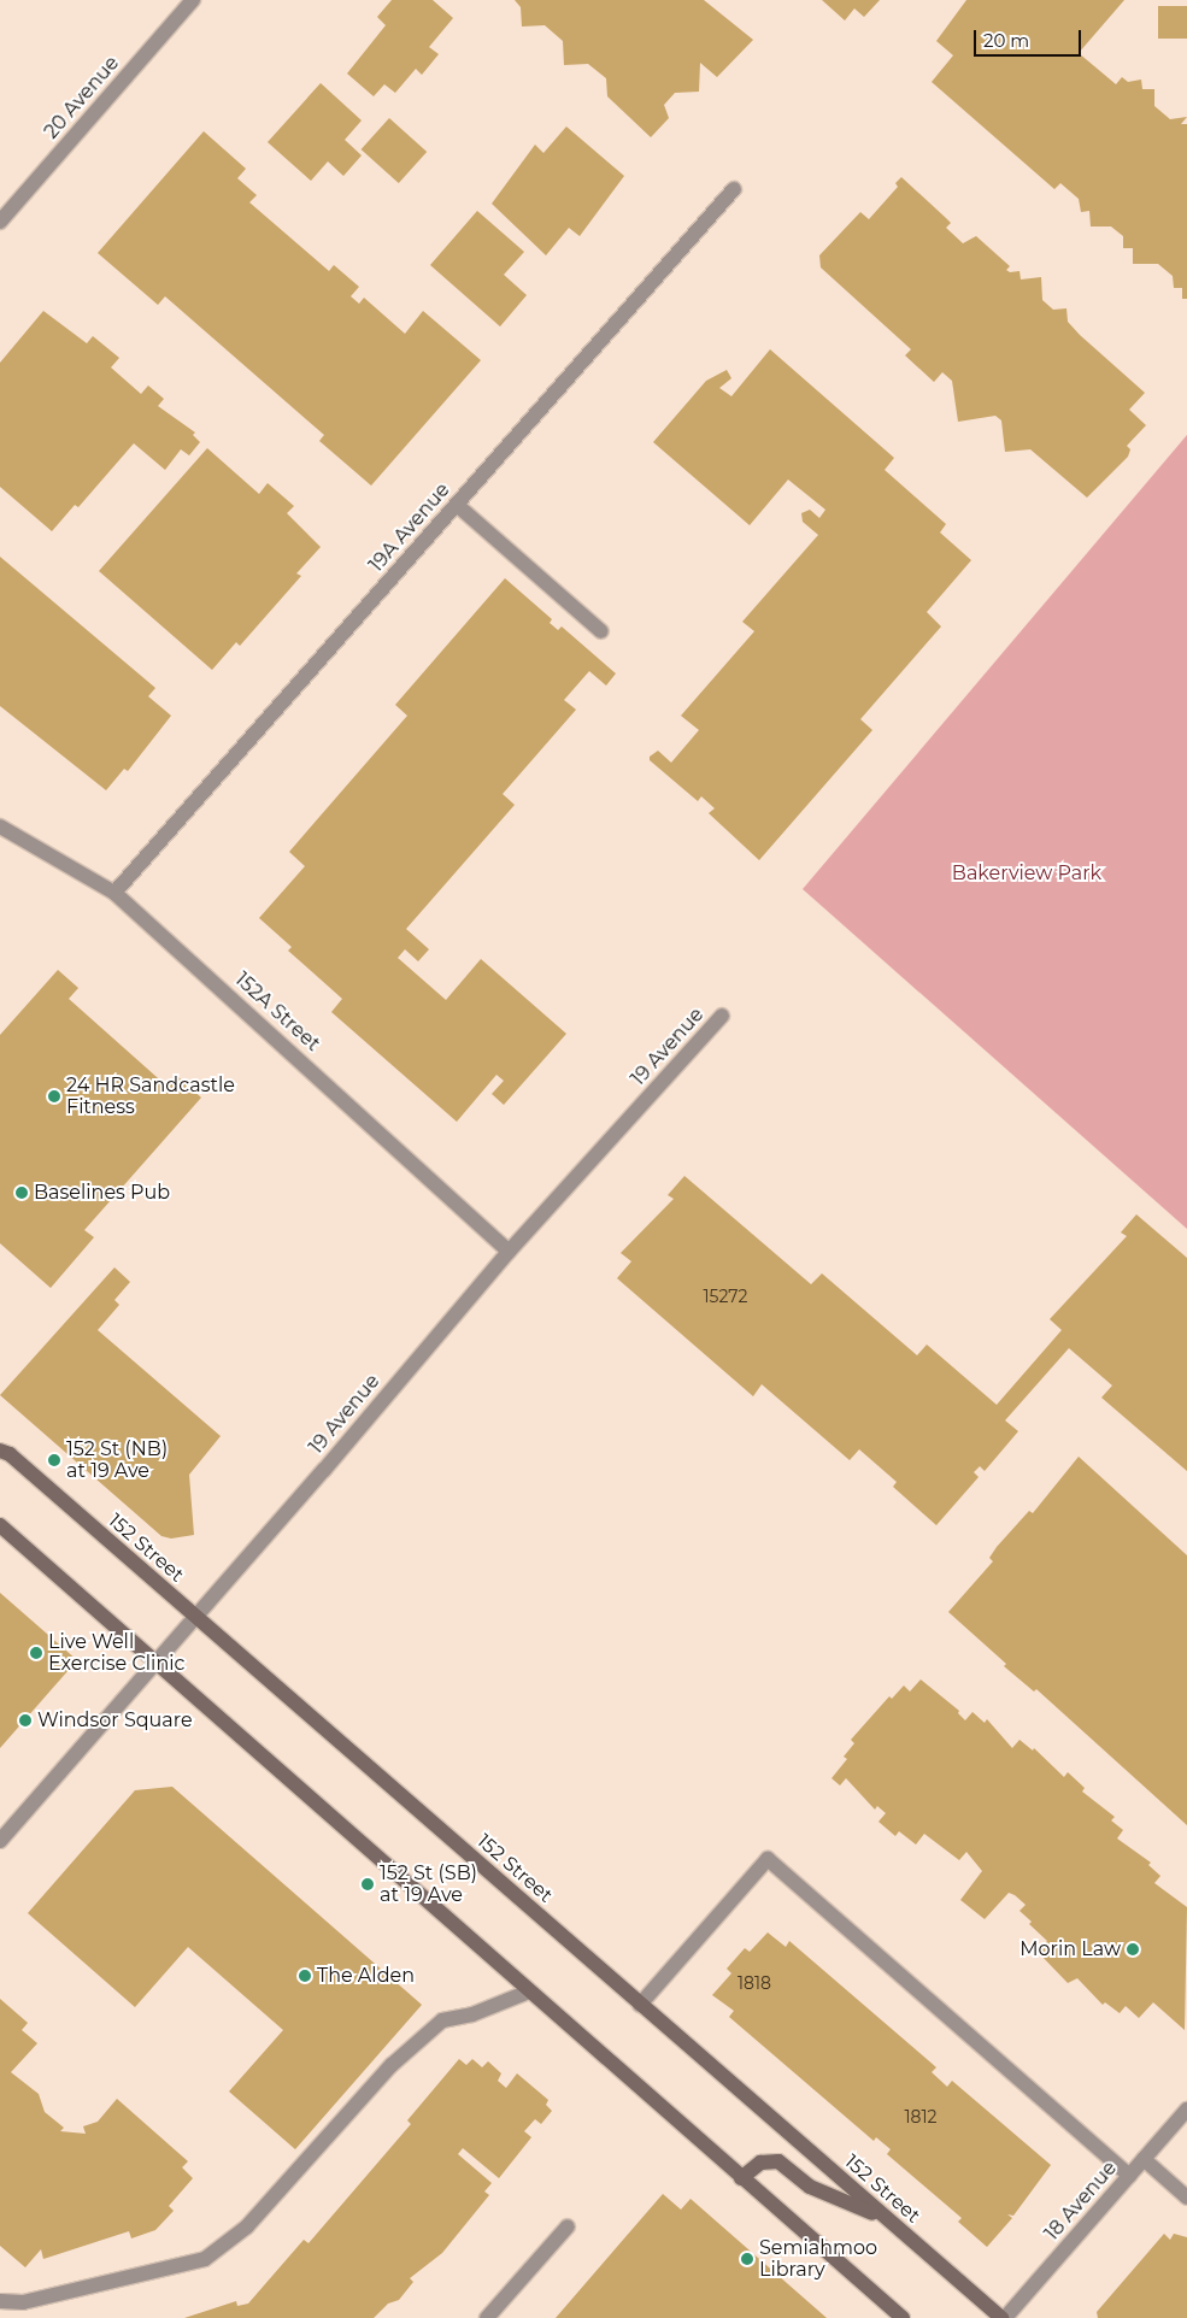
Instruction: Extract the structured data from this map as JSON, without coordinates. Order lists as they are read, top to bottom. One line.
{"streets":{"main road":["152 Street"],"street":["20 Avenue","19A Avenue","152A Street","19 Avenue","18 Avenue"]},"crossings":[["19A Avenue","152A Street"],["152A Street","19 Avenue"],["19 Avenue","152 Street"],["152 Street","18 Avenue"]],"parks":["Bakerview Park"],"places":["24 HR Sandcastle Fitness","Baselines Pub","152 St (NB) at 19 Ave","Live Well Exercise Clinic","Windsor Square","152 St (SB) at 19 Ave","Morin Law","The Alden","Semiahmoo Library"],"house_numbers":["15272","1818","1812"],"scale_bar":"20 m"}
